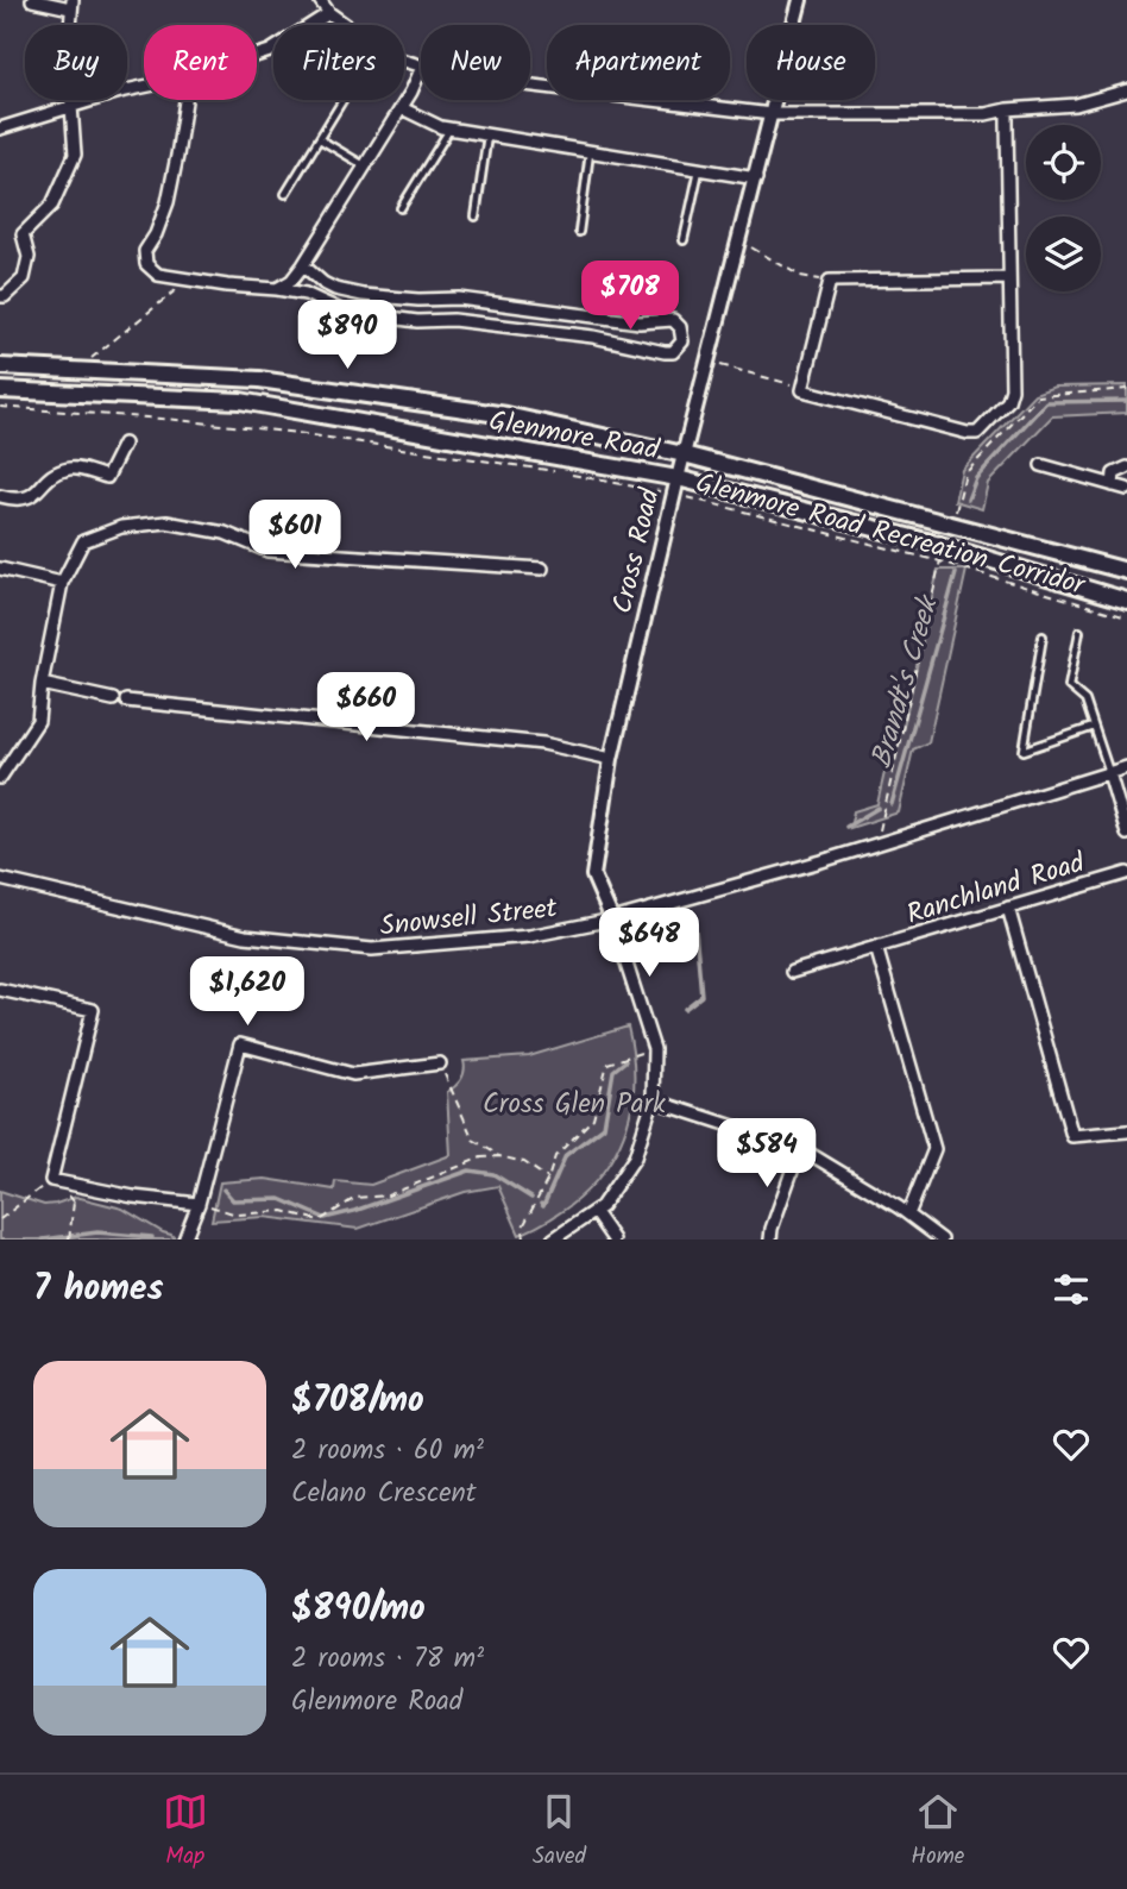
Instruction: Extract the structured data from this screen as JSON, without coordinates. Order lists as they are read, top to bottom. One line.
{"streets":{"main road":["Glenmore Road"],"street":["Cross Road","Ranchland Road","Snowsell Street"],"path":["Glenmore Road Recreation Corridor"]},"crossings":[["Glenmore Road","Cross Road"],["Glenmore Road Recreation Corridor","Cross Road"],["Cross Road","Snowsell Street"]],"water":["Brandt's Creek"],"parks":["Cross Glen Park"],"page":{"chip":["Buy","Rent","Filters","New","Apartment","House"],"price":["$708","$890","$601","$660","$648","$1,620","$584"],"heading":"7 homes","list":[{"name":"$708/mo","note":"2 rooms · 60 m² · Celano Crescent"},{"name":"$890/mo","note":"2 rooms · 78 m² · Glenmore Road"}],"tabs":["Map","Saved","Home"]}}
